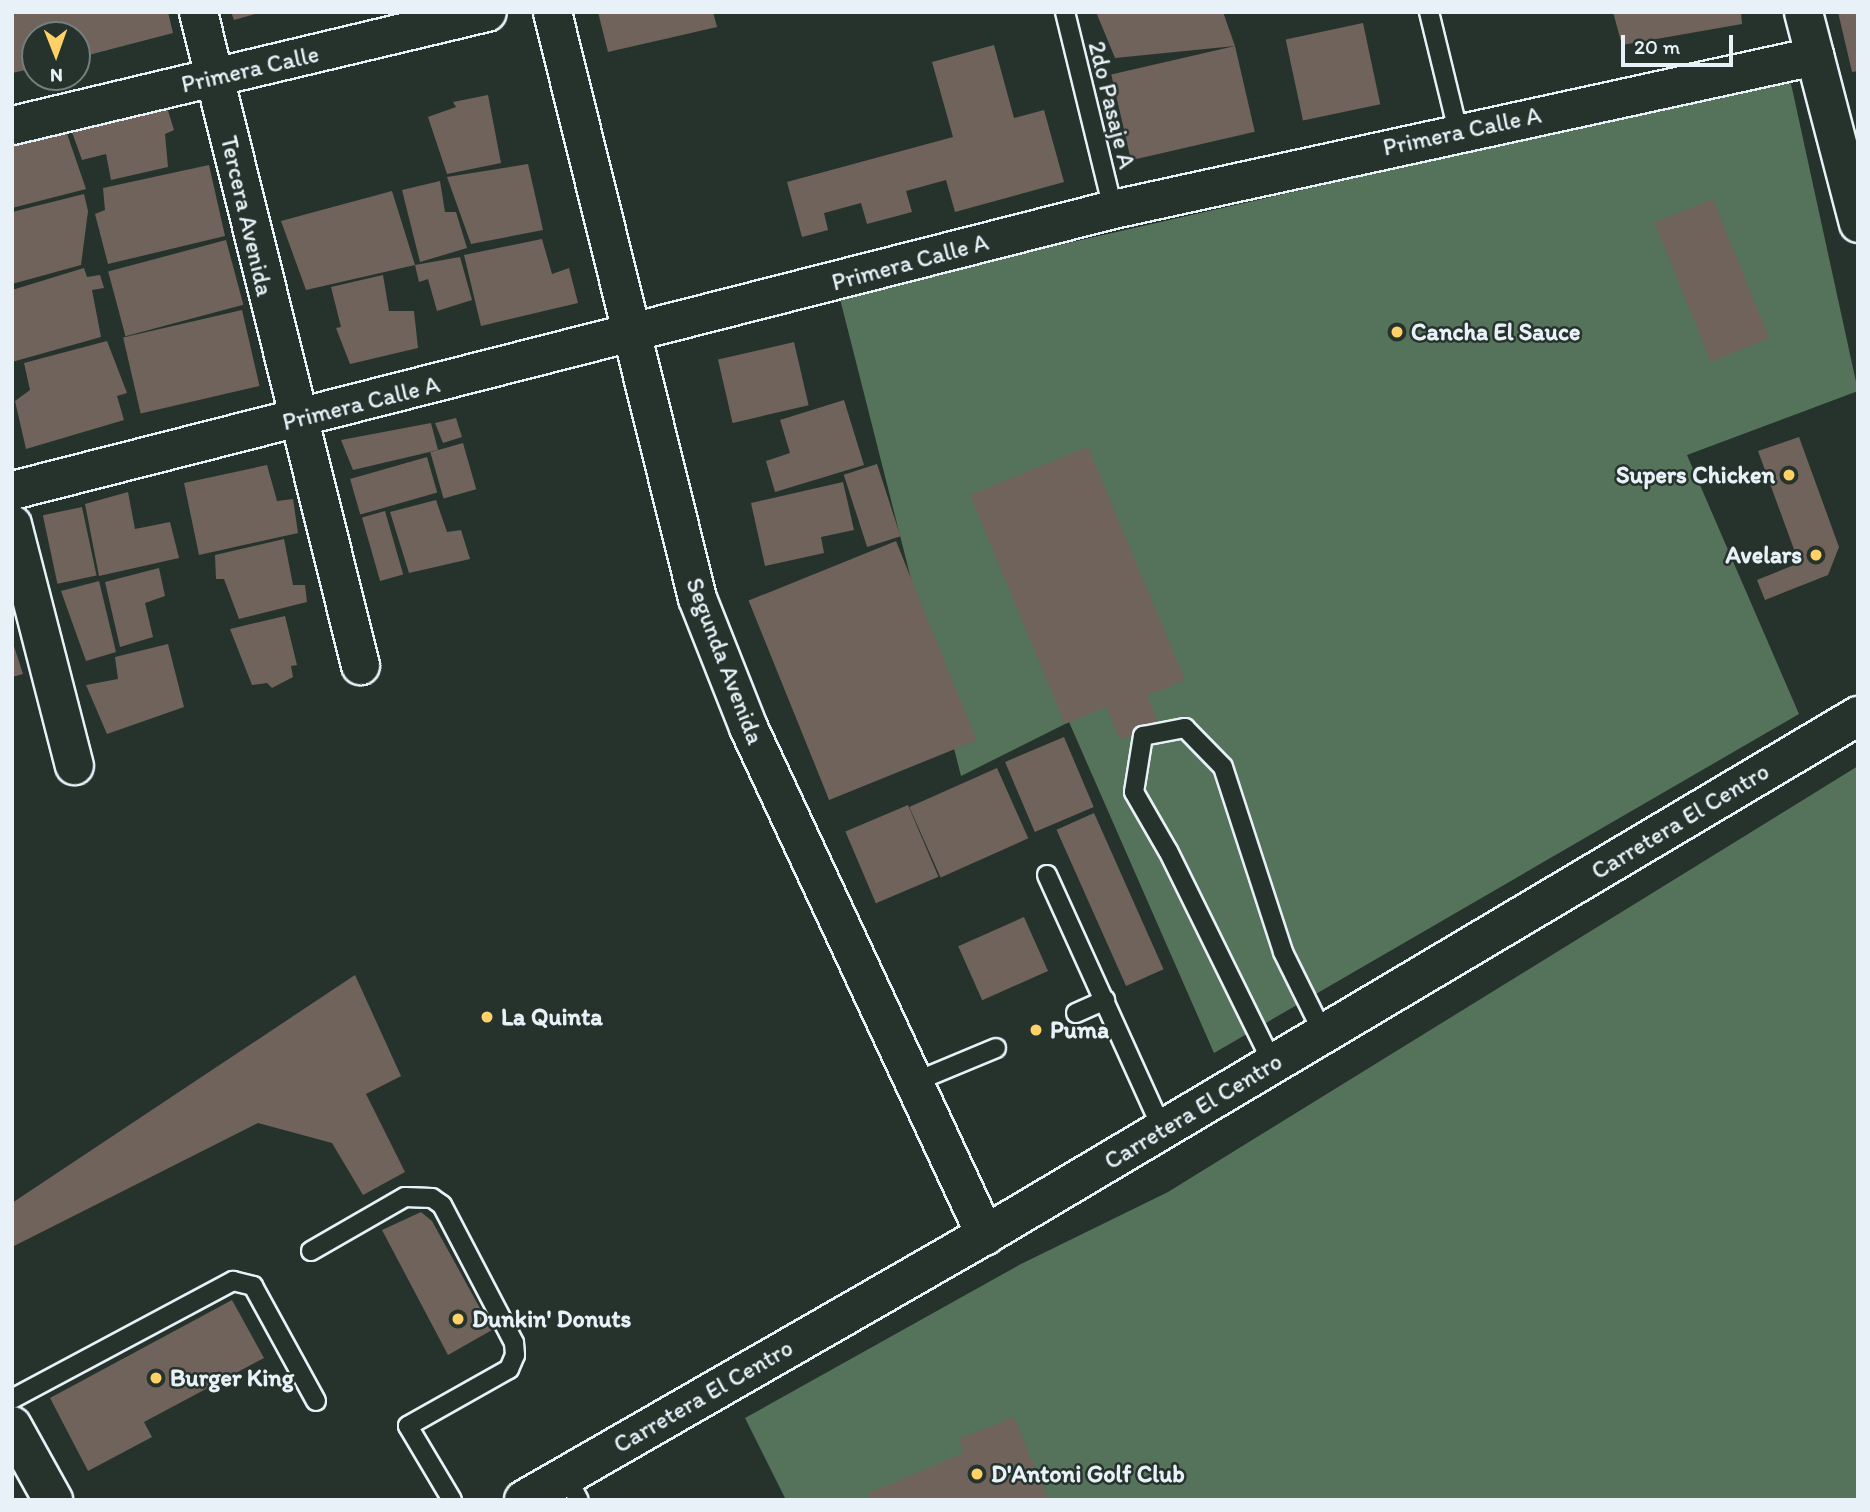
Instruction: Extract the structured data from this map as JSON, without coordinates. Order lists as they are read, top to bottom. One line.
{"streets":{"main road":["Carretera El Centro"],"street":["Primera Calle","Primera Calle A","Tercera Avenida","Segunda Avenida"],"lane":["2do Pasaje A"]},"crossings":[["Primera Calle","Tercera Avenida"],["2do Pasaje A","Primera Calle A"],["Primera Calle A","Tercera Avenida"],["Primera Calle A","Segunda Avenida"],["Segunda Avenida","Carretera El Centro"]],"places":["Cancha El Sauce","Supers Chicken","Avelars","La Quinta","Puma","Dunkin' Donuts","Burger King","D'Antoni Golf Club"],"scale_bar":"20 m","north":"bottom"}
